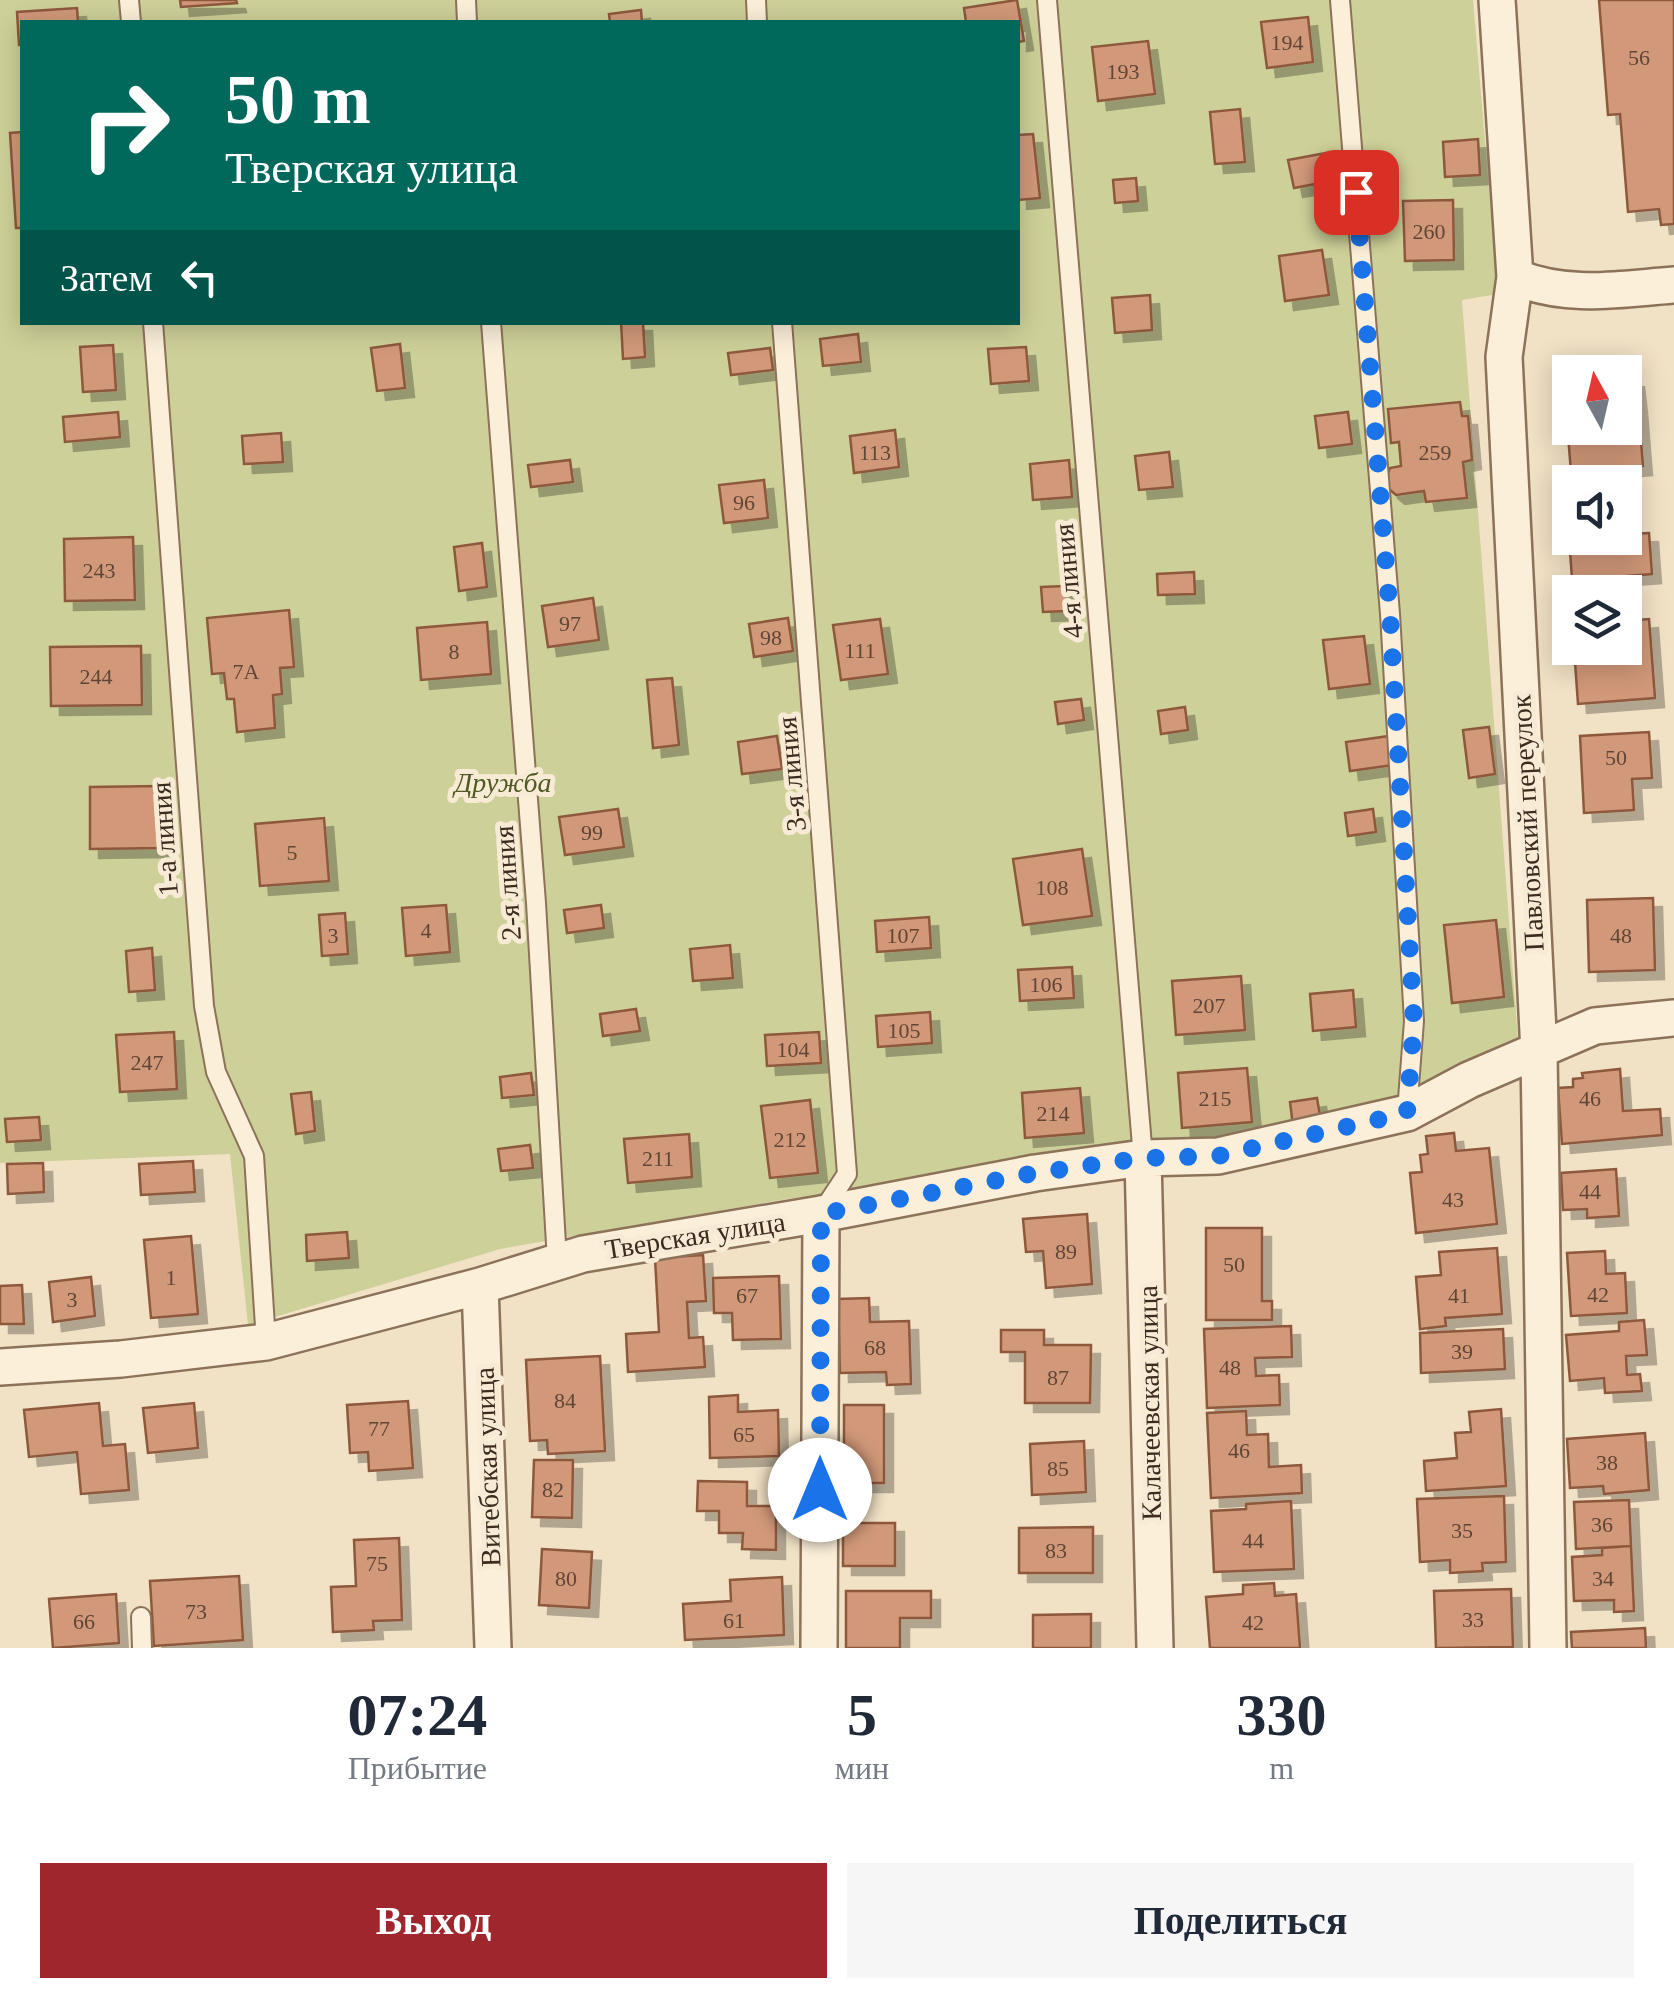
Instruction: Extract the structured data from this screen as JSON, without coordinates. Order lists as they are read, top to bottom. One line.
{"streets":{"street":["Павловский переулок","Тверская улица","Калачеевская улица","Витебская улица"],"lane":["4-я линия","3-я линия","1-а линия","2-я линия"]},"crossings":[["4-я линия","Тверская улица"],["4-я линия","Калачеевская улица"],["3-я линия","Тверская улица"],["Павловский переулок","Тверская улица"],["1-а линия","Тверская улица"],["2-я линия","Тверская улица"],["Тверская улица","Калачеевская улица"],["Тверская улица","Витебская улица"]],"parks":["Дружба"],"house_numbers":["194","56","193","260","113","259","96","243","97","98","111","8","7А","244","50","99","5","108","4","3","107","48","106","207","105","104","247","215","46","214","212","211","44","43","89","50","1","42","67","41","3","68","39","48","87","84","77","65","46","38","85","82","36","35","44","83","75","80","34","73","33","61","66","42"],"north":"top","page":{"turn":["50 m","Тверская улица"],"then":"Затем","eta":["07:24","Прибытие","5","мин","330","m"],"buttons":["Выход","Поделиться"]}}
